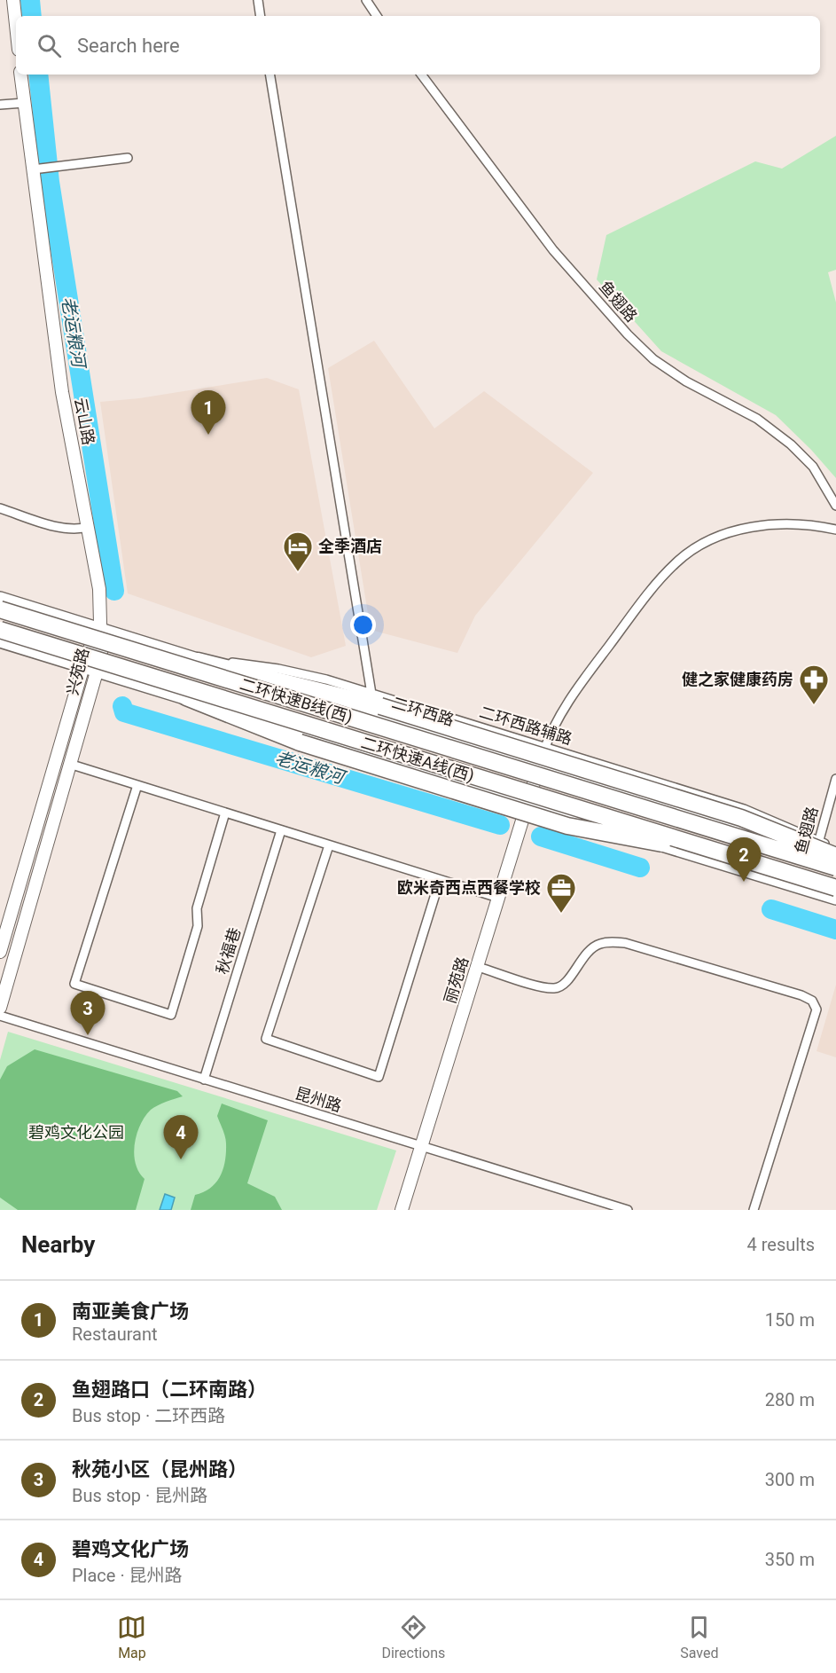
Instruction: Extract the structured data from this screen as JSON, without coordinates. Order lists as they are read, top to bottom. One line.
{"streets":{"highway":["二环快速B线(西)","二环快速A线(西)"],"main road":["二环西路"],"street":["鱼翅路","云山路","兴苑路","二环西路辅路","秋福巷","丽苑路","昆州路"]},"crossings":[["鱼翅路","二环西路"],["鱼翅路","二环西路辅路"],["云山路","兴苑路"],["云山路","二环西路"],["兴苑路","二环西路"],["二环西路","二环西路辅路"],["二环西路","丽苑路"],["秋福巷","昆州路"],["丽苑路","昆州路"]],"water":["老运粮河"],"parks":["碧鸡文化公园"],"places":{"hotel":["全季酒店"],"pharmacy":["健之家健康药房"],"office":["欧米奇西点西餐学校"]},"page":{"search":"Search here","pins":["1","2","3","4"],"heading":["Nearby","4 results"],"list":[{"mark":"1","name":"南亚美食广场","note":"Restaurant","value":"150 m"},{"mark":"2","name":"鱼翅路口（二环南路）","note":"Bus stop · 二环西路","value":"280 m"},{"mark":"3","name":"秋苑小区（昆州路）","note":"Bus stop · 昆州路","value":"300 m"},{"mark":"4","name":"碧鸡文化广场","note":"Place · 昆州路","value":"350 m"}],"nav":["Map","Directions","Saved"]}}
